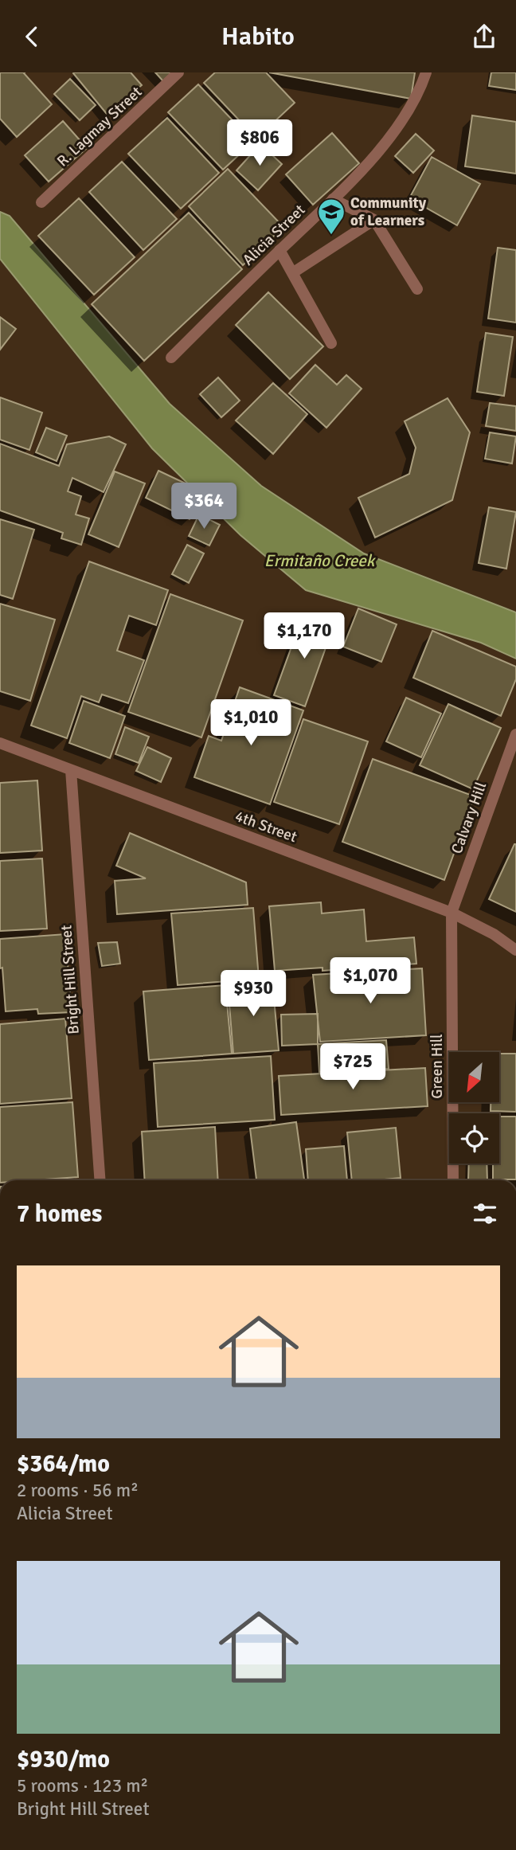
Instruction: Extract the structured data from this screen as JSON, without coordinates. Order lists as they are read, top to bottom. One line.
{"streets":{"street":["R. Lagmay Street","Alicia Street","Calvary Hill","4th Street","Bright Hill Street","Green Hill"]},"crossings":[["Calvary Hill","4th Street"],["Calvary Hill","Green Hill"],["4th Street","Bright Hill Street"],["4th Street","Green Hill"]],"water":["Ermitaño Creek"],"places":{"school or university":["Community of Learners"]},"north":"bottom left","page":{"header":"Habito","price":["$806","$364","$1,170","$1,010","$1,070","$930","$725"],"heading":"7 homes","list":[{"name":"$364/mo","note":"2 rooms · 56 m² · Alicia Street"},{"name":"$930/mo","note":"5 rooms · 123 m² · Bright Hill Street"}]}}
